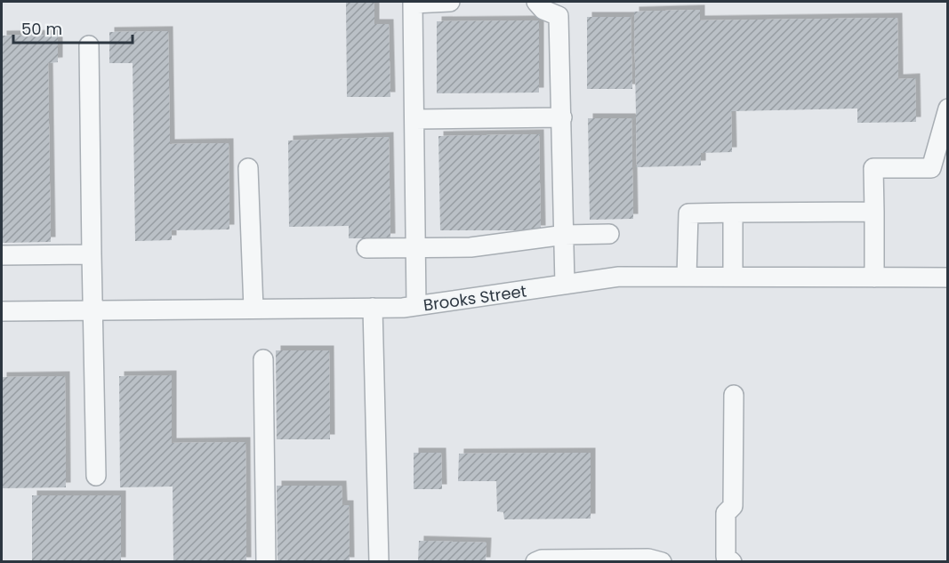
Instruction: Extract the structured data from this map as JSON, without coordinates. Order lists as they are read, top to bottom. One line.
{"streets":{"street":["Brooks Street"]},"scale_bar":"50 m"}
